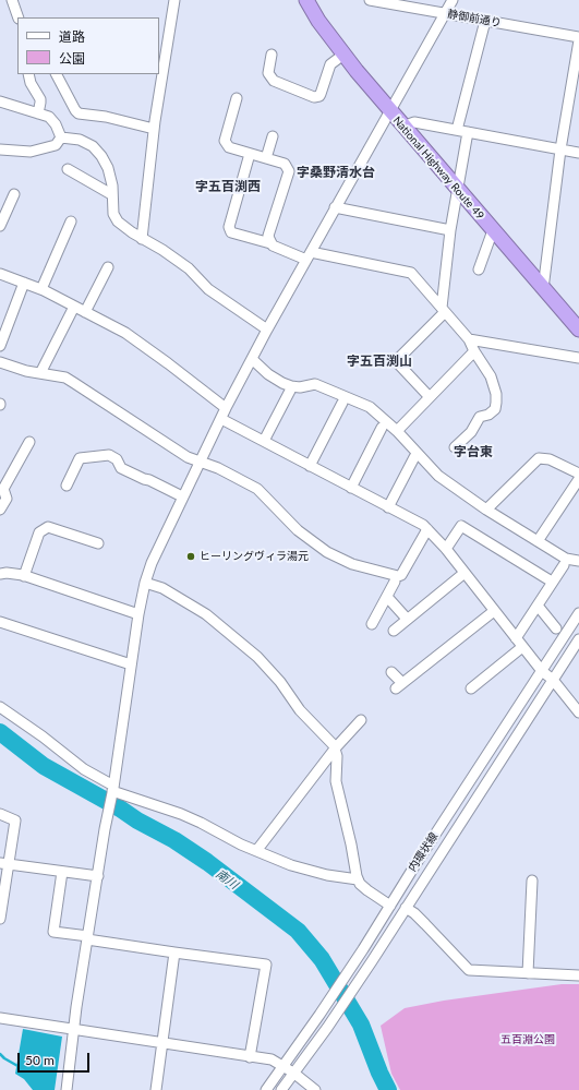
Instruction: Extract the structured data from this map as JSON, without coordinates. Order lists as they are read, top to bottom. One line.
{"streets":{"highway":["National Highway Route 49"],"street":["静御前通り","内環状線"]},"districts":["字桑野清水台","字五百渕西","字五百渕山","字台東"],"water":["南川"],"parks":["五百淵公園"],"places":["ヒーリングヴィラ湯元"],"legend":["道路","公園"],"scale_bar":"50 m"}
